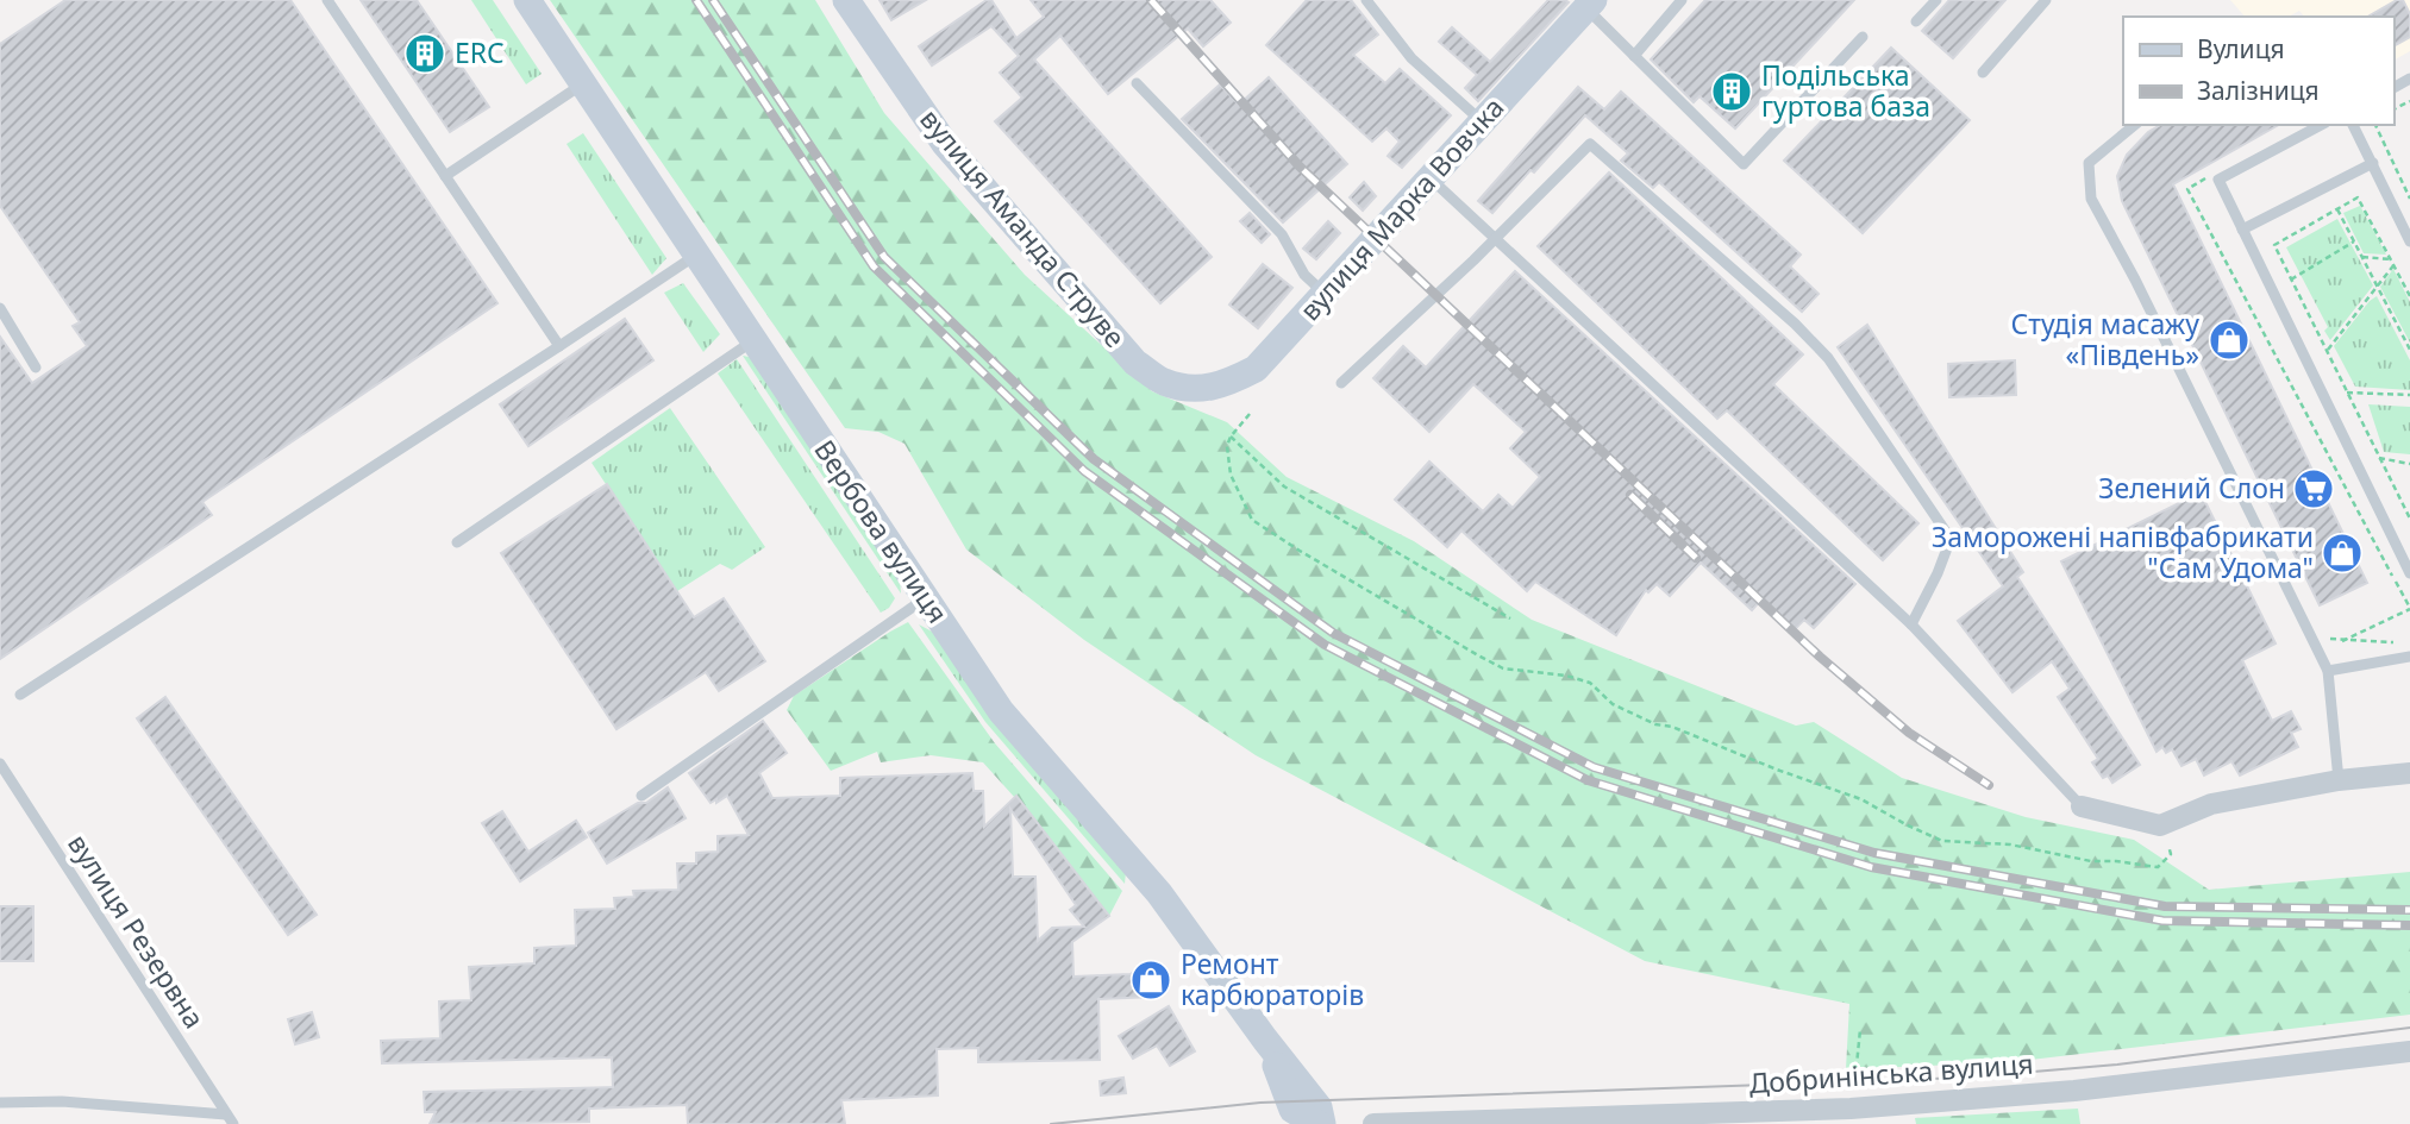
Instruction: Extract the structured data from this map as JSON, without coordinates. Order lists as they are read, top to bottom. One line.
{"streets":{"main road":["вулиця Марка Вовчка","вулиця Аманда Струве","Вербова вулиця"],"street":["Добринінська вулиця"],"lane":["вулиця Резервна"]},"crossings":[["вулиця Марка Вовчка","вулиця Аманда Струве"]],"places":{"building":["ERC","Подільська гуртова база"],"shop":["Студія масажу «Південь»","Заморожені напівфабрикати \"Сам Удома\"","Ремонт карбюраторів"],"supermarket":["Зелений Слон"]},"legend":["Вулиця","Залізниця"]}
